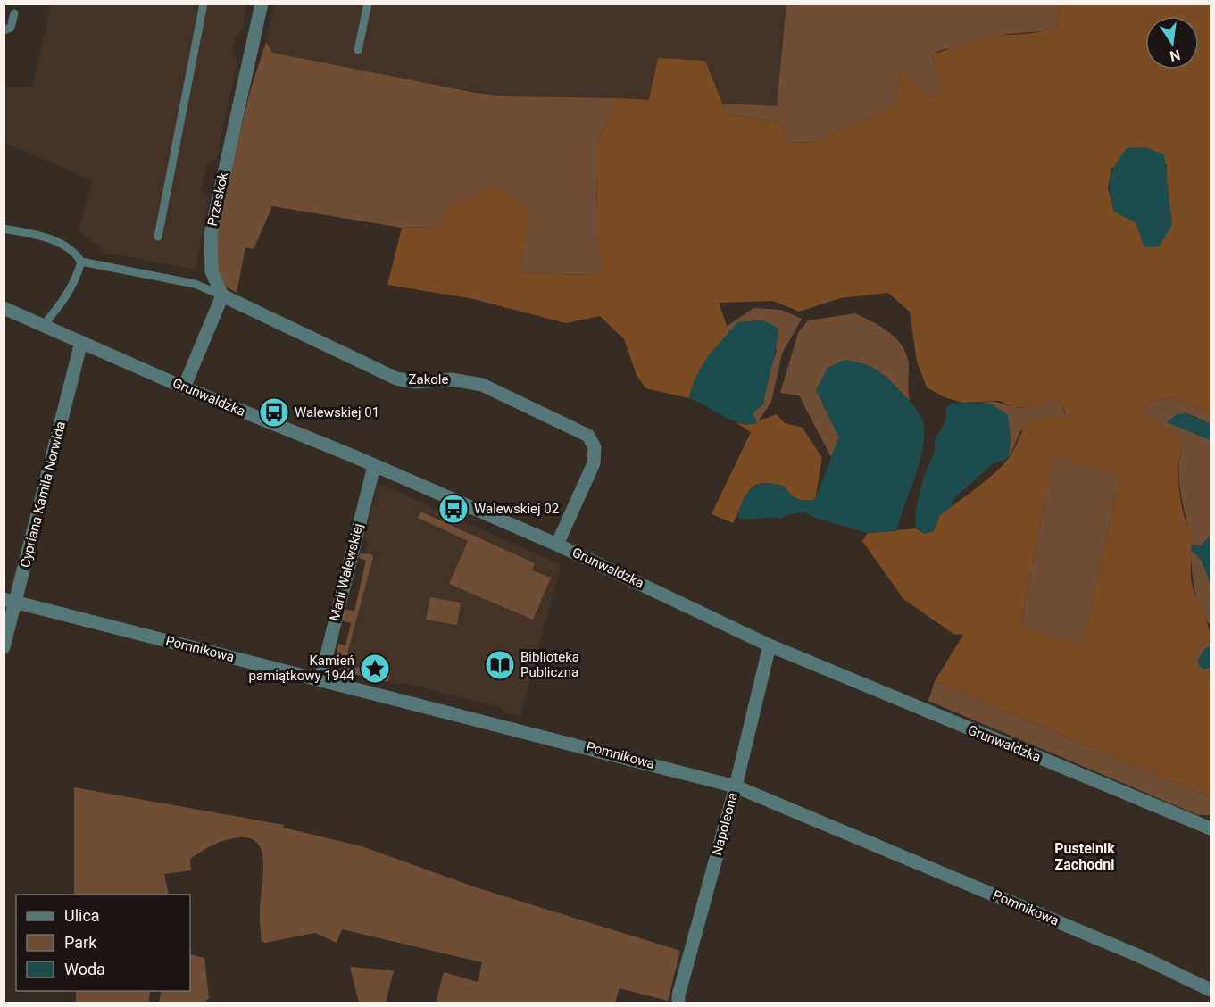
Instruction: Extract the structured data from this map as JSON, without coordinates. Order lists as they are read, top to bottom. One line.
{"streets":{"street":["Przeskok","Zakole","Grunwaldzka","Cypriana Kamila Norwida","Marii Walewskiej","Pomnikowa","Napoleona"]},"crossings":[["Przeskok","Zakole"],["Zakole","Grunwaldzka"],["Grunwaldzka","Cypriana Kamila Norwida"],["Grunwaldzka","Marii Walewskiej"],["Grunwaldzka","Napoleona"],["Cypriana Kamila Norwida","Pomnikowa"],["Marii Walewskiej","Pomnikowa"],["Pomnikowa","Napoleona"]],"districts":["Pustelnik Zachodni"],"places":{"bus stop":["Walewskiej 01","Walewskiej 02"],"library":["Biblioteka Publiczna"],"place":["Kamień pamiątkowy 1944"]},"legend":["Ulica","Park","Woda"],"north":"bottom"}
